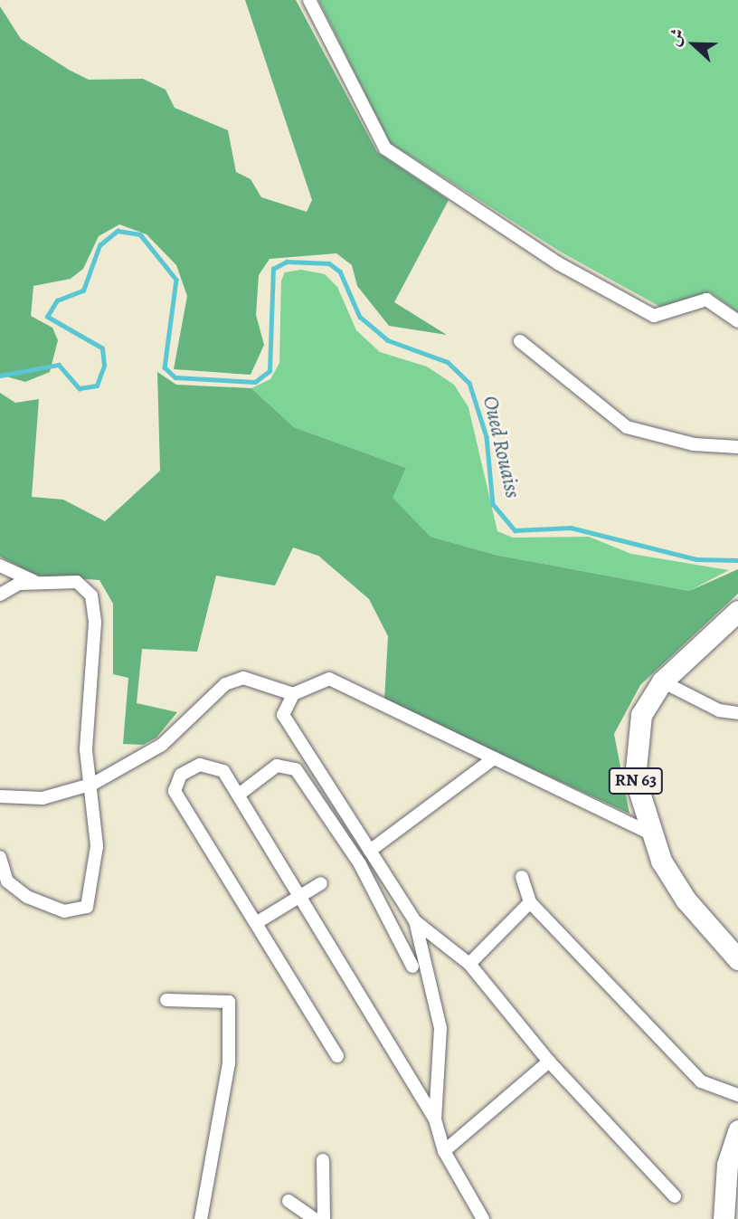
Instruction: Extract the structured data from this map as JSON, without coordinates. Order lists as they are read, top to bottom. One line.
{"streets":{"main road":["RN 63"]},"water":["Oued Rouaiss"],"north":"left"}
